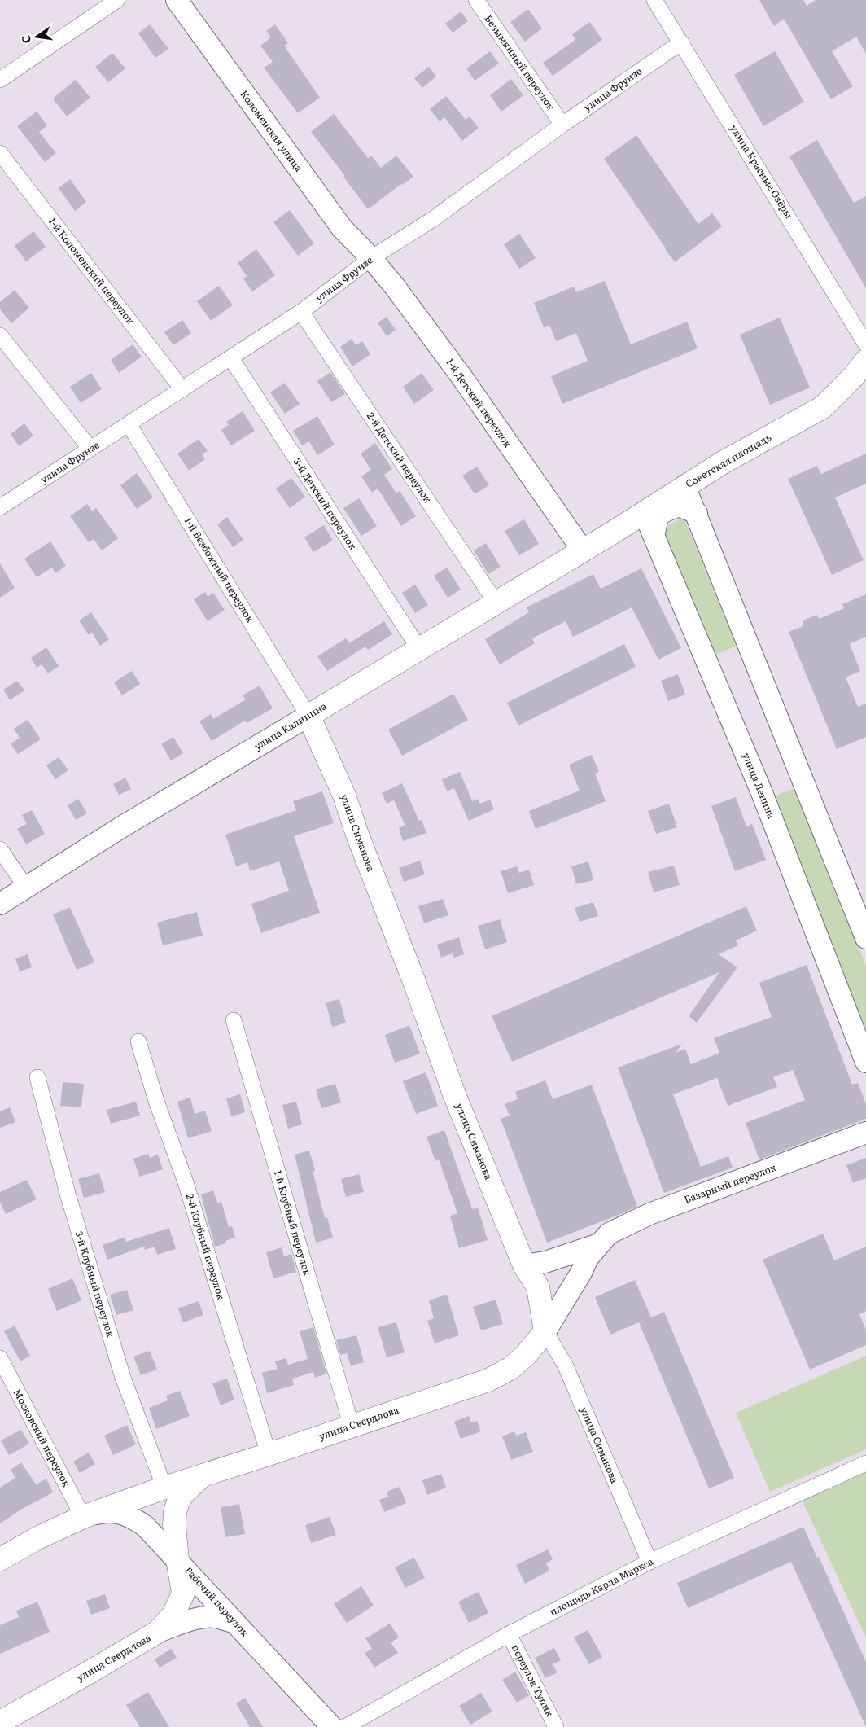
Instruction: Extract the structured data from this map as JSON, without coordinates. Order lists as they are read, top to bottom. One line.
{"streets":{"main road":["Коломенская улица","1-й Детский переулок","Советская площадь","улица Калинина","улица Ленина","улица Симанова","Базарный переулок","улица Свердлова","Рабочий переулок"],"street":["Безымянный переулок","улица Фрунзе","улица Красные Озёры","1-й Коломенский переулок","2-й Детский переулок","3-й Детский переулок","1-й Безбожный переулок","1-й Клубный переулок","2-й Клубный переулок","3-й Клубный переулок","Московский переулок","площадь Карла Маркса","переулок Тупик"]},"crossings":[["Безымянный переулок","улица Фрунзе"],["улица Фрунзе","Коломенская улица"],["улица Фрунзе","улица Красные Озёры"],["улица Фрунзе","1-й Коломенский переулок"],["улица Фрунзе","1-й Детский переулок"],["улица Фрунзе","2-й Детский переулок"],["улица Фрунзе","3-й Детский переулок"],["улица Фрунзе","1-й Безбожный переулок"],["Коломенская улица","1-й Детский переулок"],["1-й Детский переулок","Советская площадь"],["1-й Детский переулок","улица Калинина"],["2-й Детский переулок","улица Калинина"],["Советская площадь","улица Калинина"],["Советская площадь","улица Ленина"],["3-й Детский переулок","улица Калинина"],["1-й Безбожный переулок","улица Калинина"],["1-й Безбожный переулок","улица Симанова"],["улица Калинина","улица Симанова"],["улица Симанова","Базарный переулок"],["улица Симанова","улица Свердлова"],["улица Симанова","площадь Карла Маркса"],["Базарный переулок","улица Свердлова"],["1-й Клубный переулок","улица Свердлова"],["2-й Клубный переулок","улица Свердлова"],["3-й Клубный переулок","улица Свердлова"],["улица Свердлова","Московский переулок"],["улица Свердлова","Рабочий переулок"],["Московский переулок","Рабочий переулок"],["площадь Карла Маркса","переулок Тупик"]],"north":"left"}
